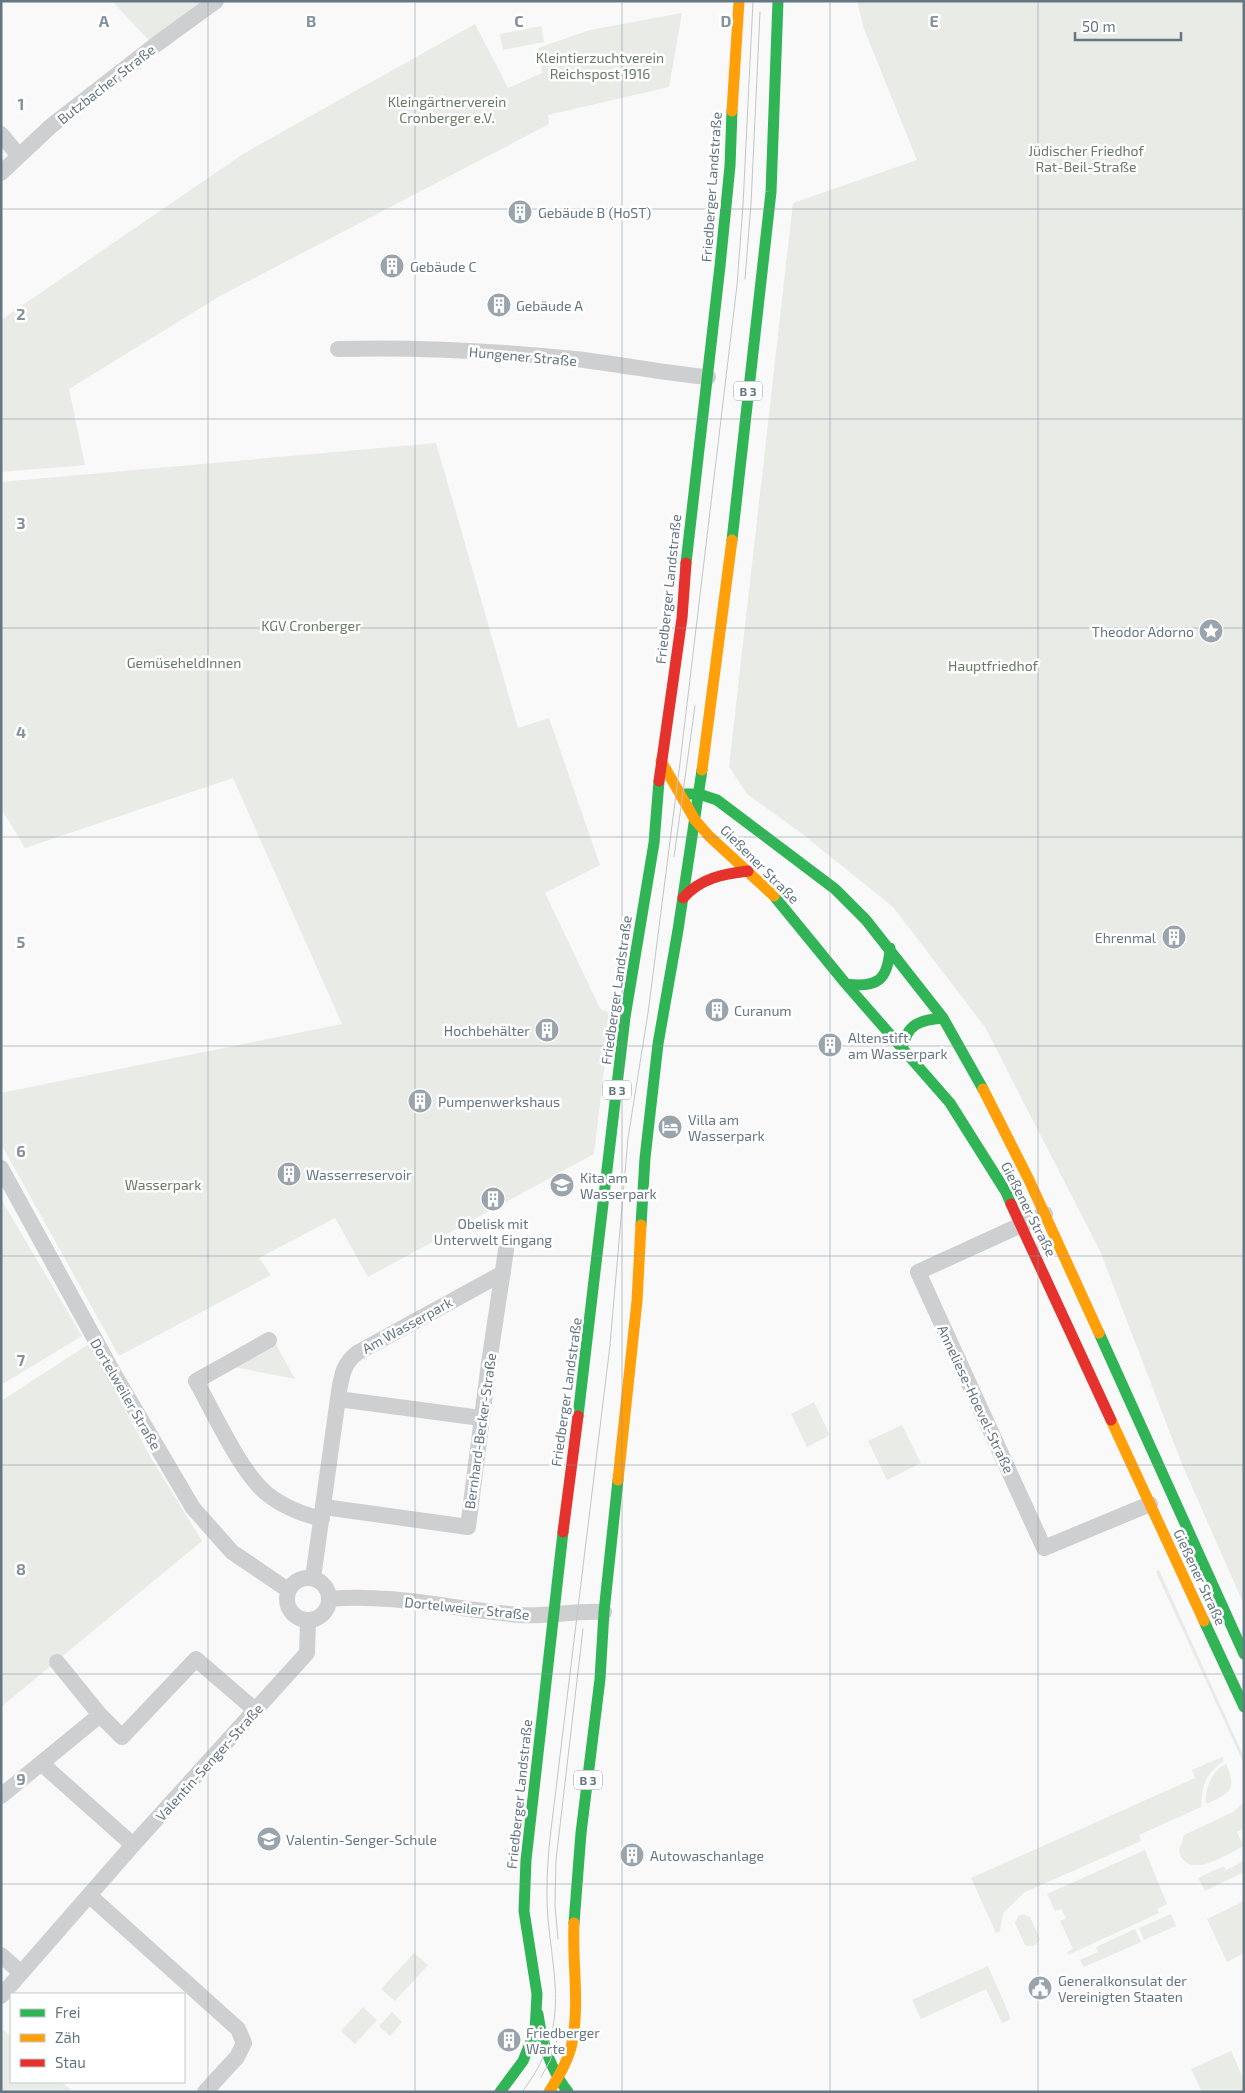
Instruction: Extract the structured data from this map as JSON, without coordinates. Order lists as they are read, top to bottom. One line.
{"streets":{"main road":["Friedberger Landstraße","B 3","Gießener Straße"],"street":["Butzbacher Straße","Hungener Straße","Am Wasserpark","Dortelweiler Straße","Anneliese-Hoevel-Straße","Bernhard-Becker-Straße","Valentin-Senger-Straße"]},"crossings":[["Friedberger Landstraße","Hungener Straße"],["Friedberger Landstraße","Gießener Straße"],["Friedberger Landstraße","Dortelweiler Straße"],["B 3","Gießener Straße"],["B 3","Dortelweiler Straße"],["Gießener Straße","Anneliese-Hoevel-Straße"],["Am Wasserpark","Dortelweiler Straße"],["Am Wasserpark","Bernhard-Becker-Straße"],["Am Wasserpark","Valentin-Senger-Straße"],["Dortelweiler Straße","Valentin-Senger-Straße"]],"parks":["Kleintierzuchtverein Reichspost 1916","Kleingärtnerverein Cronberger e.V.","Jüdischer Friedhof Rat-Beil-Straße","KGV Cronberger","GemüseheldInnen","Hauptfriedhof","Wasserpark"],"places":{"building":["Gebäude B (HoST)","Gebäude C","Gebäude A","Ehrenmal","Curanum","Hochbehälter","Altenstift am Wasserpark","Pumpenwerkshaus","Wasserreservoir","Obelisk mit Unterwelt Eingang","Autowaschanlage","Friedberger Warte"],"place":["Theodor Adorno"],"hotel":["Villa am Wasserpark"],"school or university":["Kita am Wasserpark","Valentin-Senger-Schule"],"public building":["Generalkonsulat der Vereinigten Staaten"]},"legend":["Frei","Zäh","Stau"],"scale_bar":"50 m","grid":{"columns":["A","B","C","D","E"],"rows":["1","2","3","4","5","6","7","8","9"]}}
